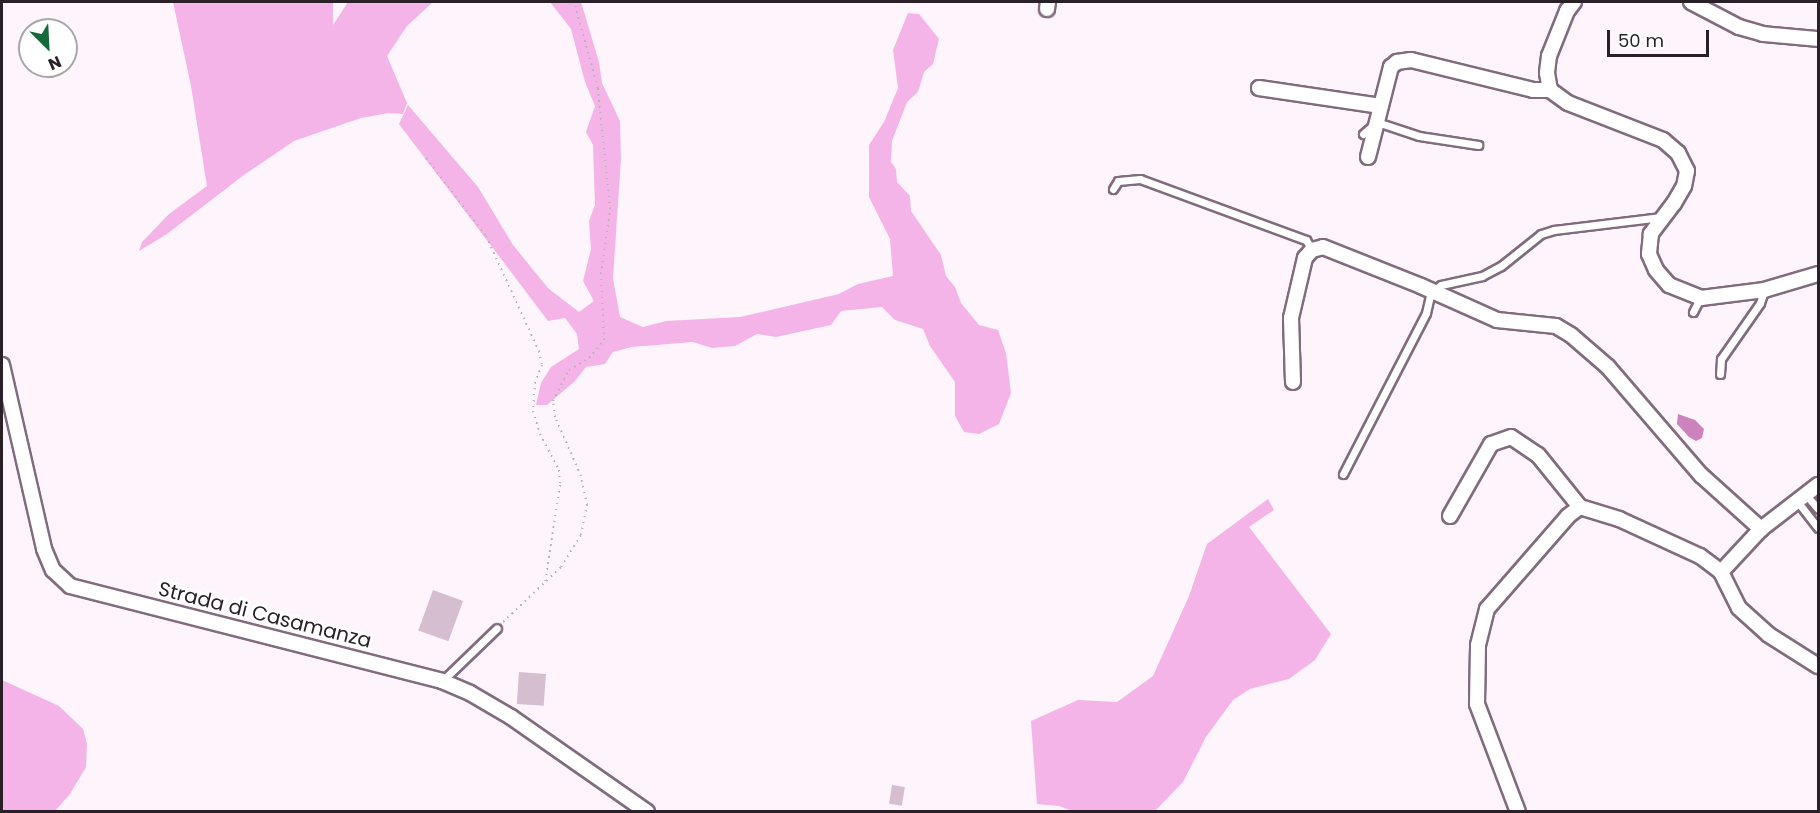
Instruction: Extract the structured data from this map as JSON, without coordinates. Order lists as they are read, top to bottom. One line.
{"streets":{"street":["Strada di Casamanza"]},"scale_bar":"50 m","north":"bottom right"}
